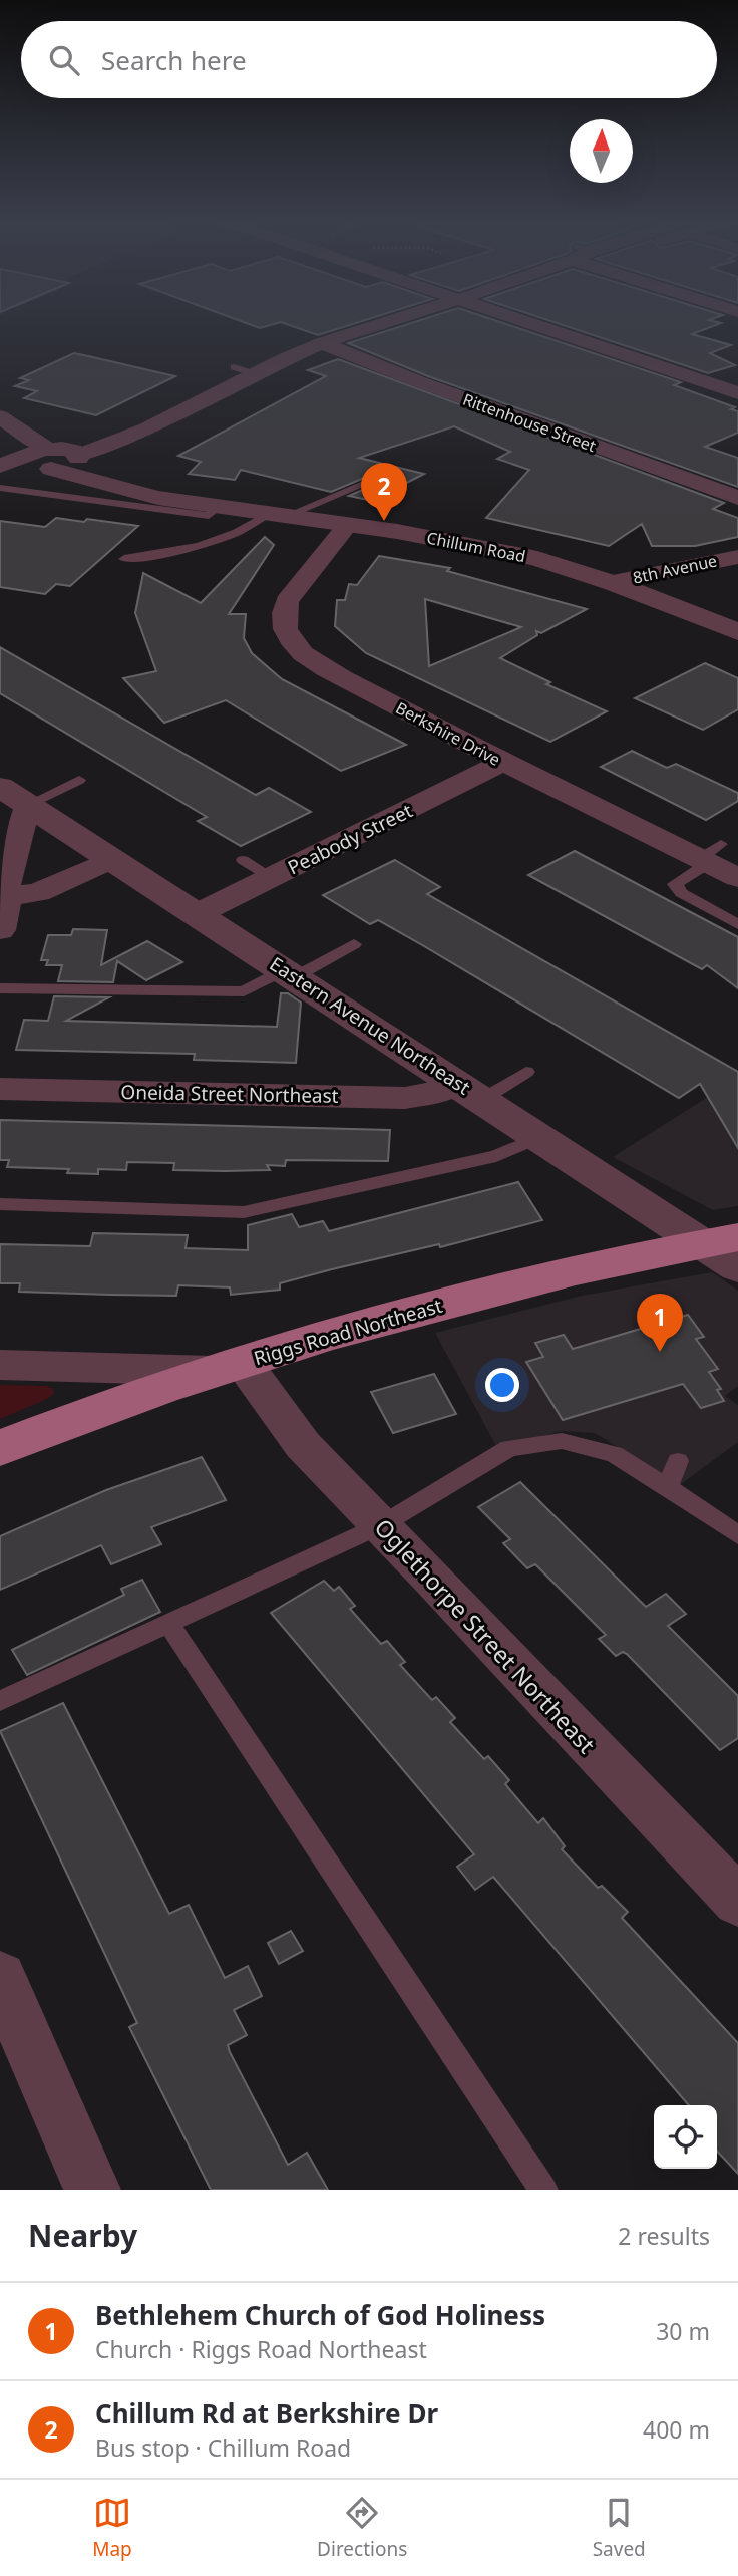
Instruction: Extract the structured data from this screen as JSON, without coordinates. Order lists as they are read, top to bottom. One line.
{"streets":{"main road":["Riggs Road Northeast"],"street":["Rittenhouse Street","Chillum Road","8th Avenue","Berkshire Drive","Peabody Street","Eastern Avenue Northeast","Oneida Street Northeast","Oglethorpe Street Northeast"]},"crossings":[["Chillum Road","8th Avenue"],["Chillum Road","Berkshire Drive"],["Berkshire Drive","Peabody Street"],["Peabody Street","Eastern Avenue Northeast"],["Eastern Avenue Northeast","Oneida Street Northeast"],["Eastern Avenue Northeast","Riggs Road Northeast"],["Riggs Road Northeast","Oglethorpe Street Northeast"]],"north":"top","page":{"search":"Search here","pins":["2","1"],"heading":["Nearby","2 results"],"list":[{"mark":"1","name":"Bethlehem Church of God Holiness","note":"Church · Riggs Road Northeast","value":"30 m"},{"mark":"2","name":"Chillum Rd at Berkshire Dr","note":"Bus stop · Chillum Road","value":"400 m"}],"nav":["Map","Directions","Saved"]}}
